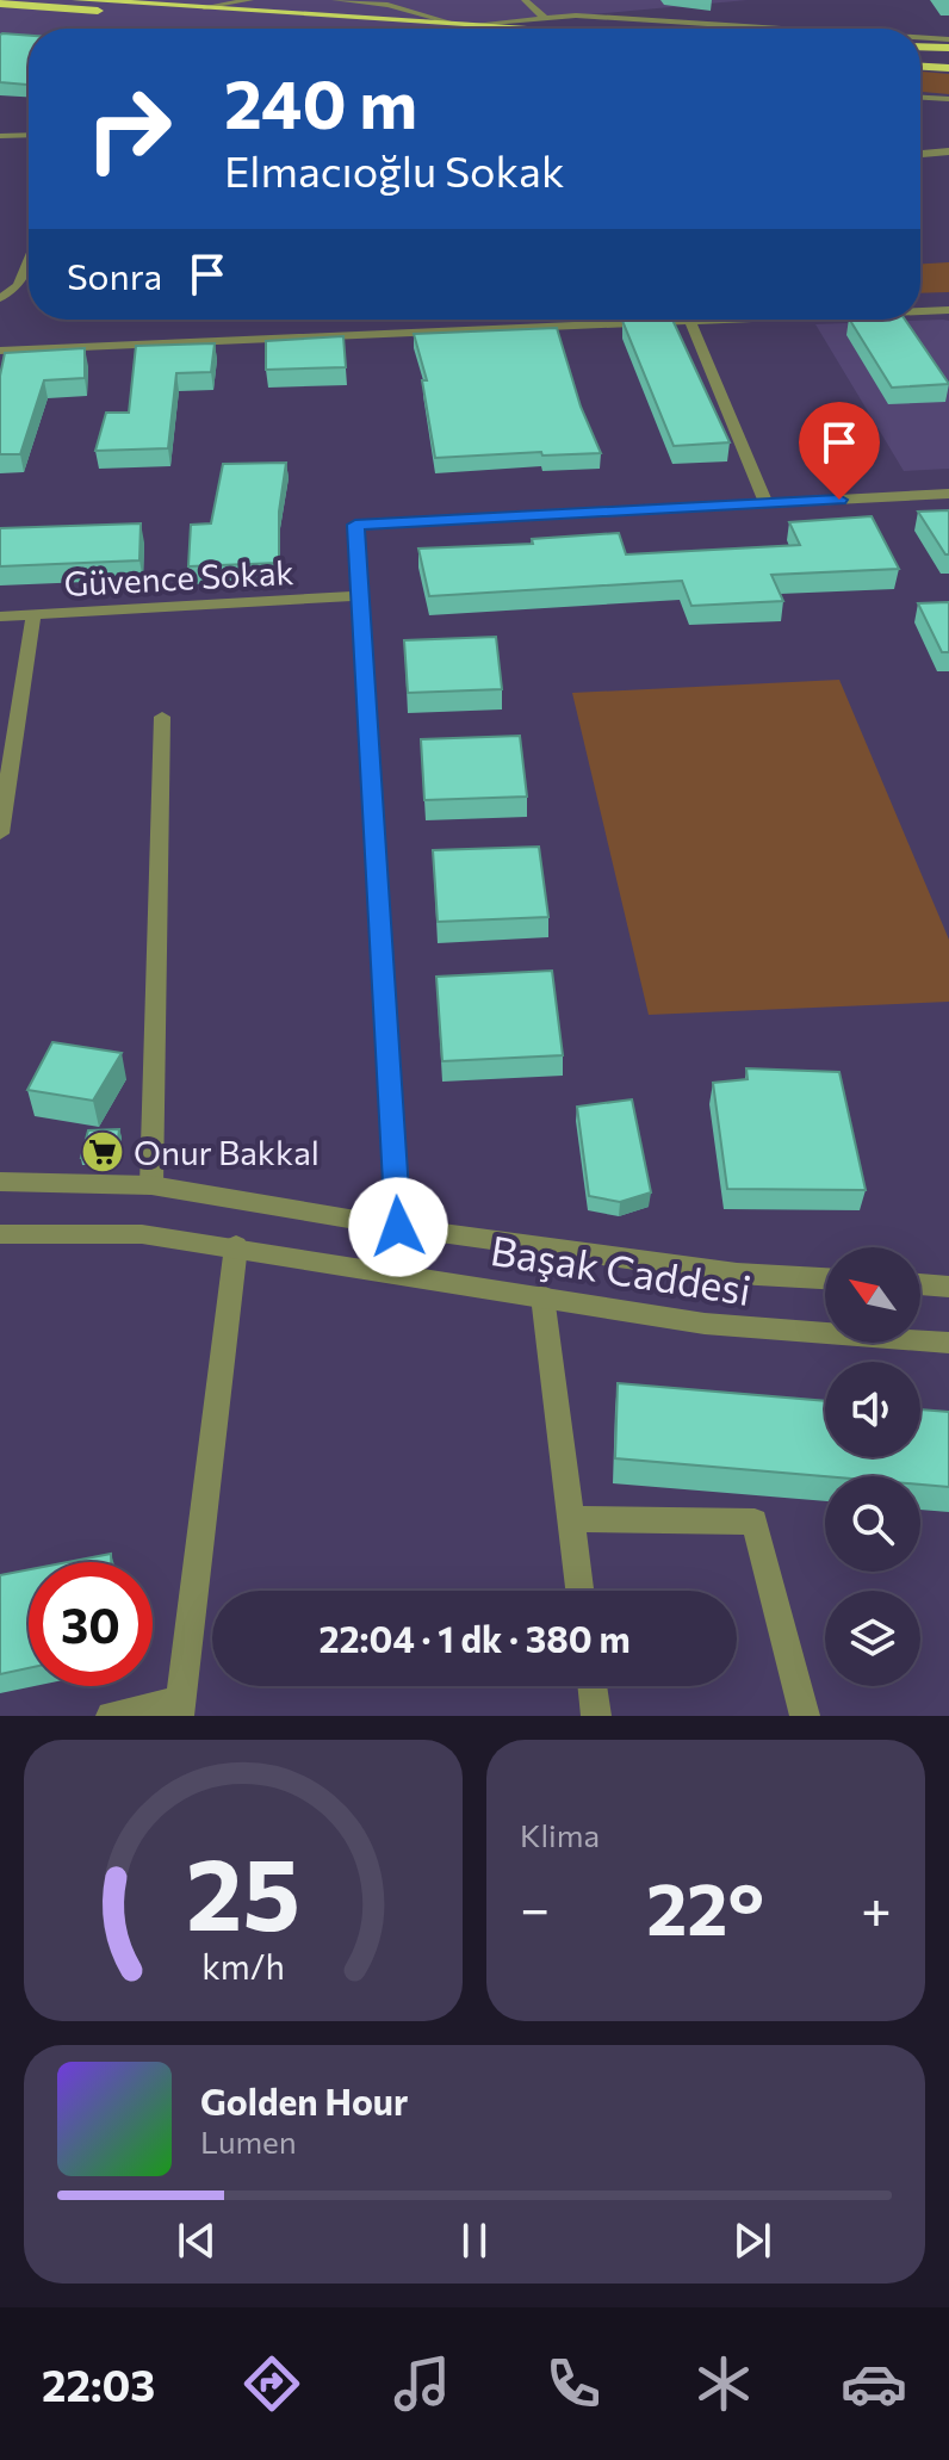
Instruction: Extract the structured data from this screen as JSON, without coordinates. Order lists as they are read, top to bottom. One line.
{"streets":{"street":["Güvence Sokak","Başak Caddesi"]},"places":{"supermarket":["Onur Bakkal"]},"north":"top left","page":{"turn":["240 m","Elmacıoğlu Sokak"],"then":"Sonra","limit":"30","trip":"22:04 · 1 dk · 380 m","tile":"Klima","heat":["−","22°","+"],"song":["Golden Hour","Lumen"],"tabs":"22:03","gauge":["25","km/h"]}}
